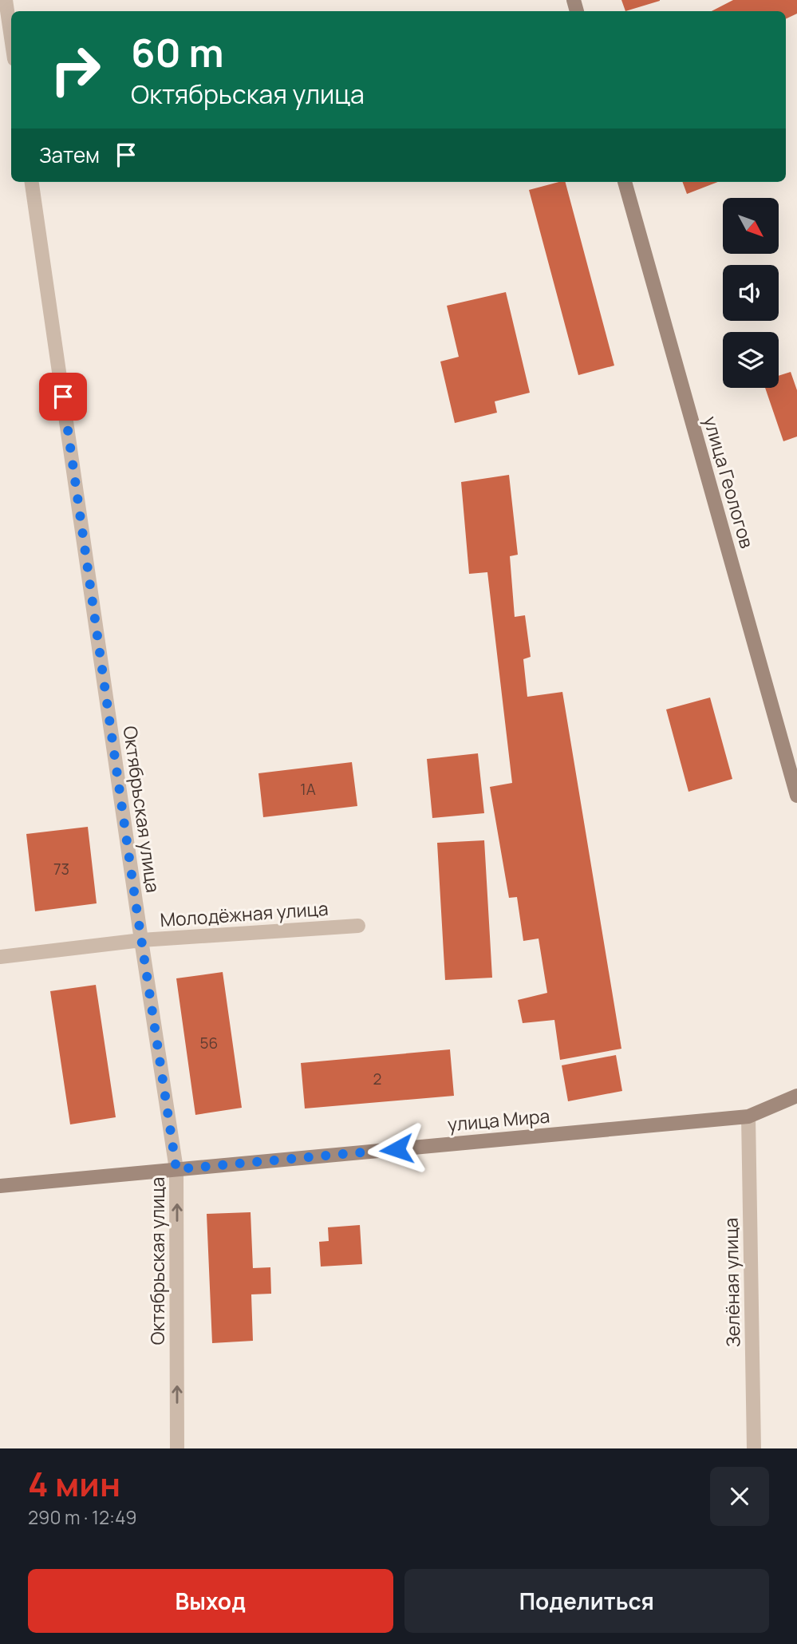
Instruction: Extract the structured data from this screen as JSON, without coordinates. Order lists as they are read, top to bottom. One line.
{"streets":{"main road":["улица Геологов","улица Мира"],"street":["Октябрьская улица","Молодёжная улица","Зелёная улица"]},"crossings":[["Октябрьская улица","Молодёжная улица"],["Октябрьская улица","улица Мира"],["улица Мира","Зелёная улица"]],"house_numbers":["1А","73","56","2"],"north":"bottom right","page":{"turn":["60 m","Октябрьская улица"],"then":"Затем","heading":["4 мин","290 m · 12:49"],"buttons":["Выход","Поделиться"]}}
